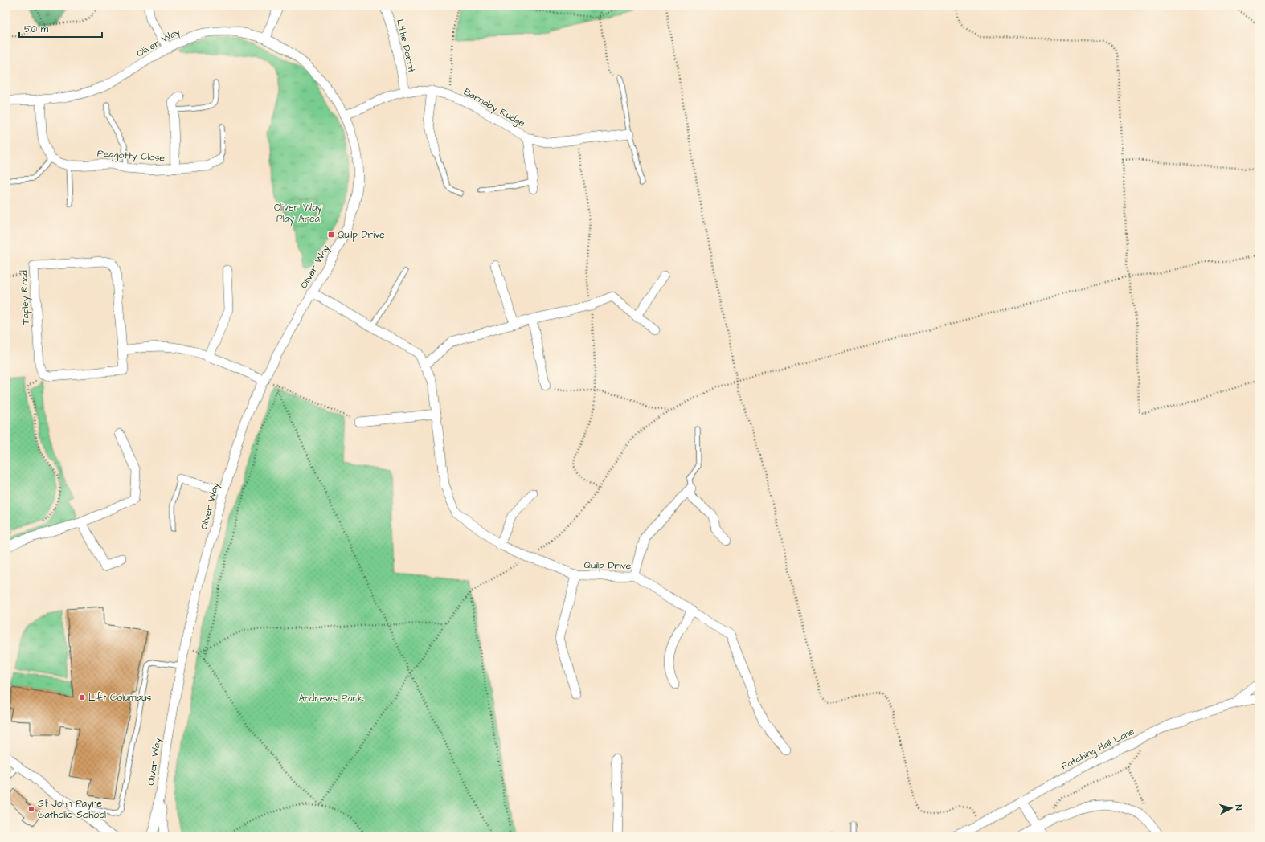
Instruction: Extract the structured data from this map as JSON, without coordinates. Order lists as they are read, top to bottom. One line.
{"streets":{"street":["Oliver Way","Little Dorrit","Barnaby Rudge","Peggotty Close","Tapley Road","Quilp Drive","Patching Hall Lane"]},"crossings":[["Oliver Way","Barnaby Rudge"],["Oliver Way","Quilp Drive"],["Little Dorrit","Barnaby Rudge"]],"parks":["Oliver Way Play Area","Andrews Park"],"places":{"transit":["Quilp Drive"],"other":["Lift Columbus","St John Payne Catholic School"]},"scale_bar":"50 m","north":"right"}
